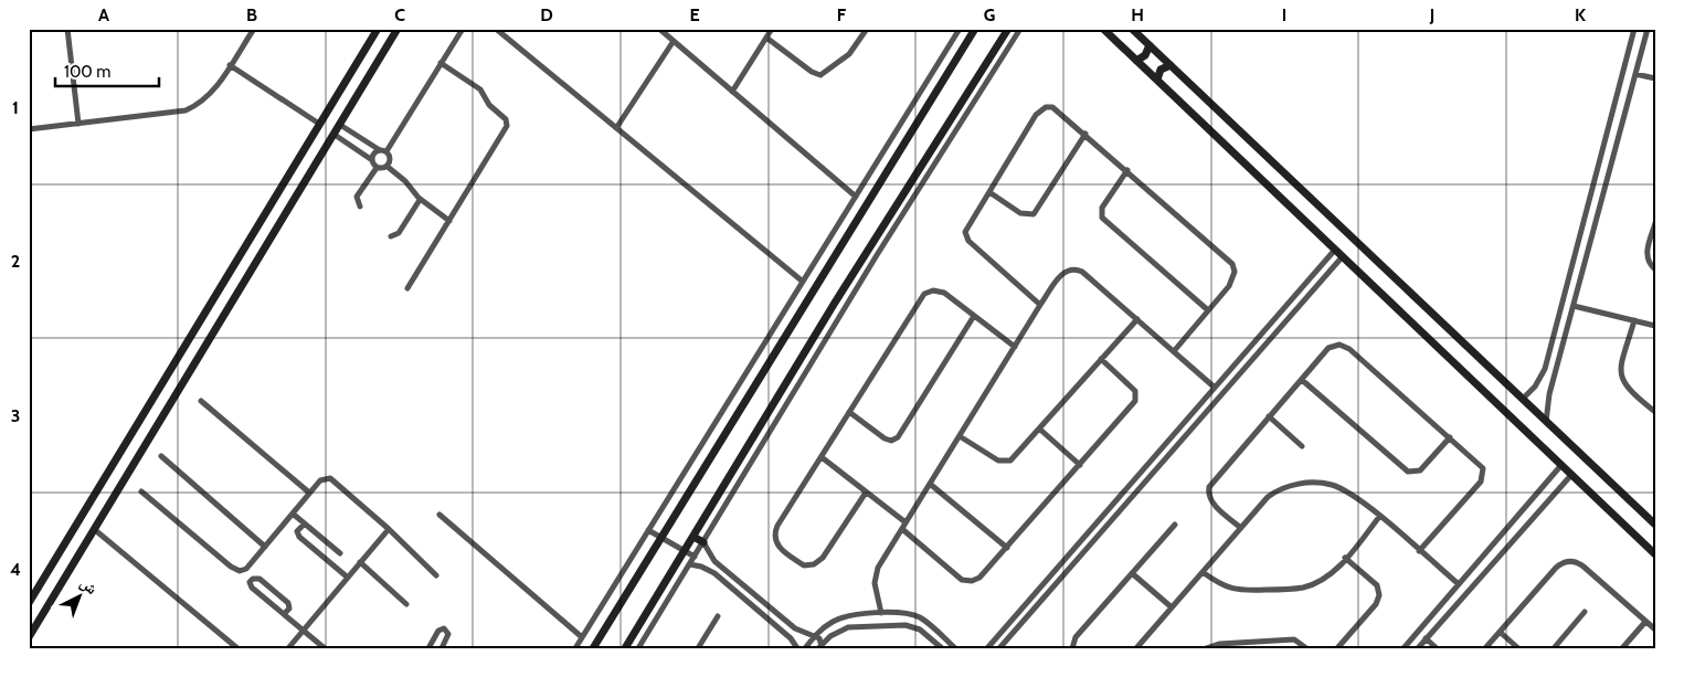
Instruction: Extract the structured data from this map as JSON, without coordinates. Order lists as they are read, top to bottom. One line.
{"scale_bar":"100 m","north":"top right","grid":{"columns":["A","B","C","D","E","F","G","H","I","J","K"],"rows":["1","2","3","4"]}}
